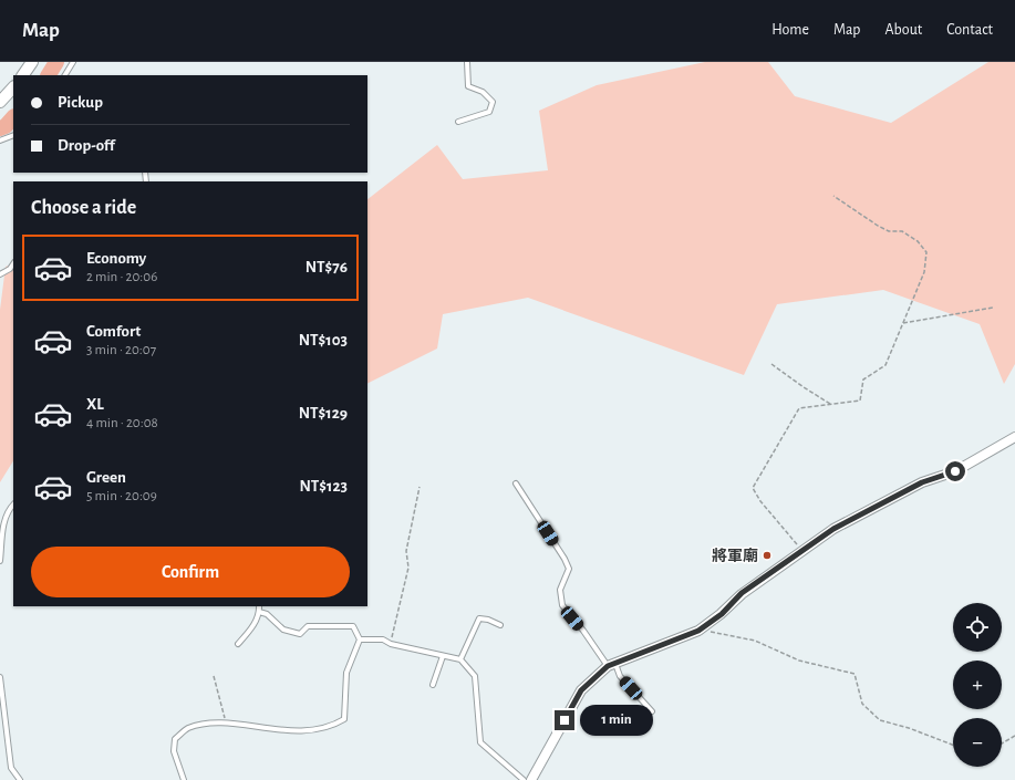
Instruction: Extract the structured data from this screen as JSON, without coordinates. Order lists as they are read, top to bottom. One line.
{"places":["將軍廟"],"page":{"header":"Map","nav":["Home","Map","About","Contact"],"banner":["Pickup","Drop-off"],"heading":"Choose a ride","list":[{"name":"Economy","note":"2 min · 20:06","value":"NT$76"},{"name":"Comfort","note":"3 min · 20:07","value":"NT$103"},{"name":"XL","note":"4 min · 20:08","value":"NT$129"},{"name":"Green","note":"5 min · 20:09","value":"NT$123"}],"buttons":"Confirm","map_buttons":["+","−"],"bubble":"1 min"}}
